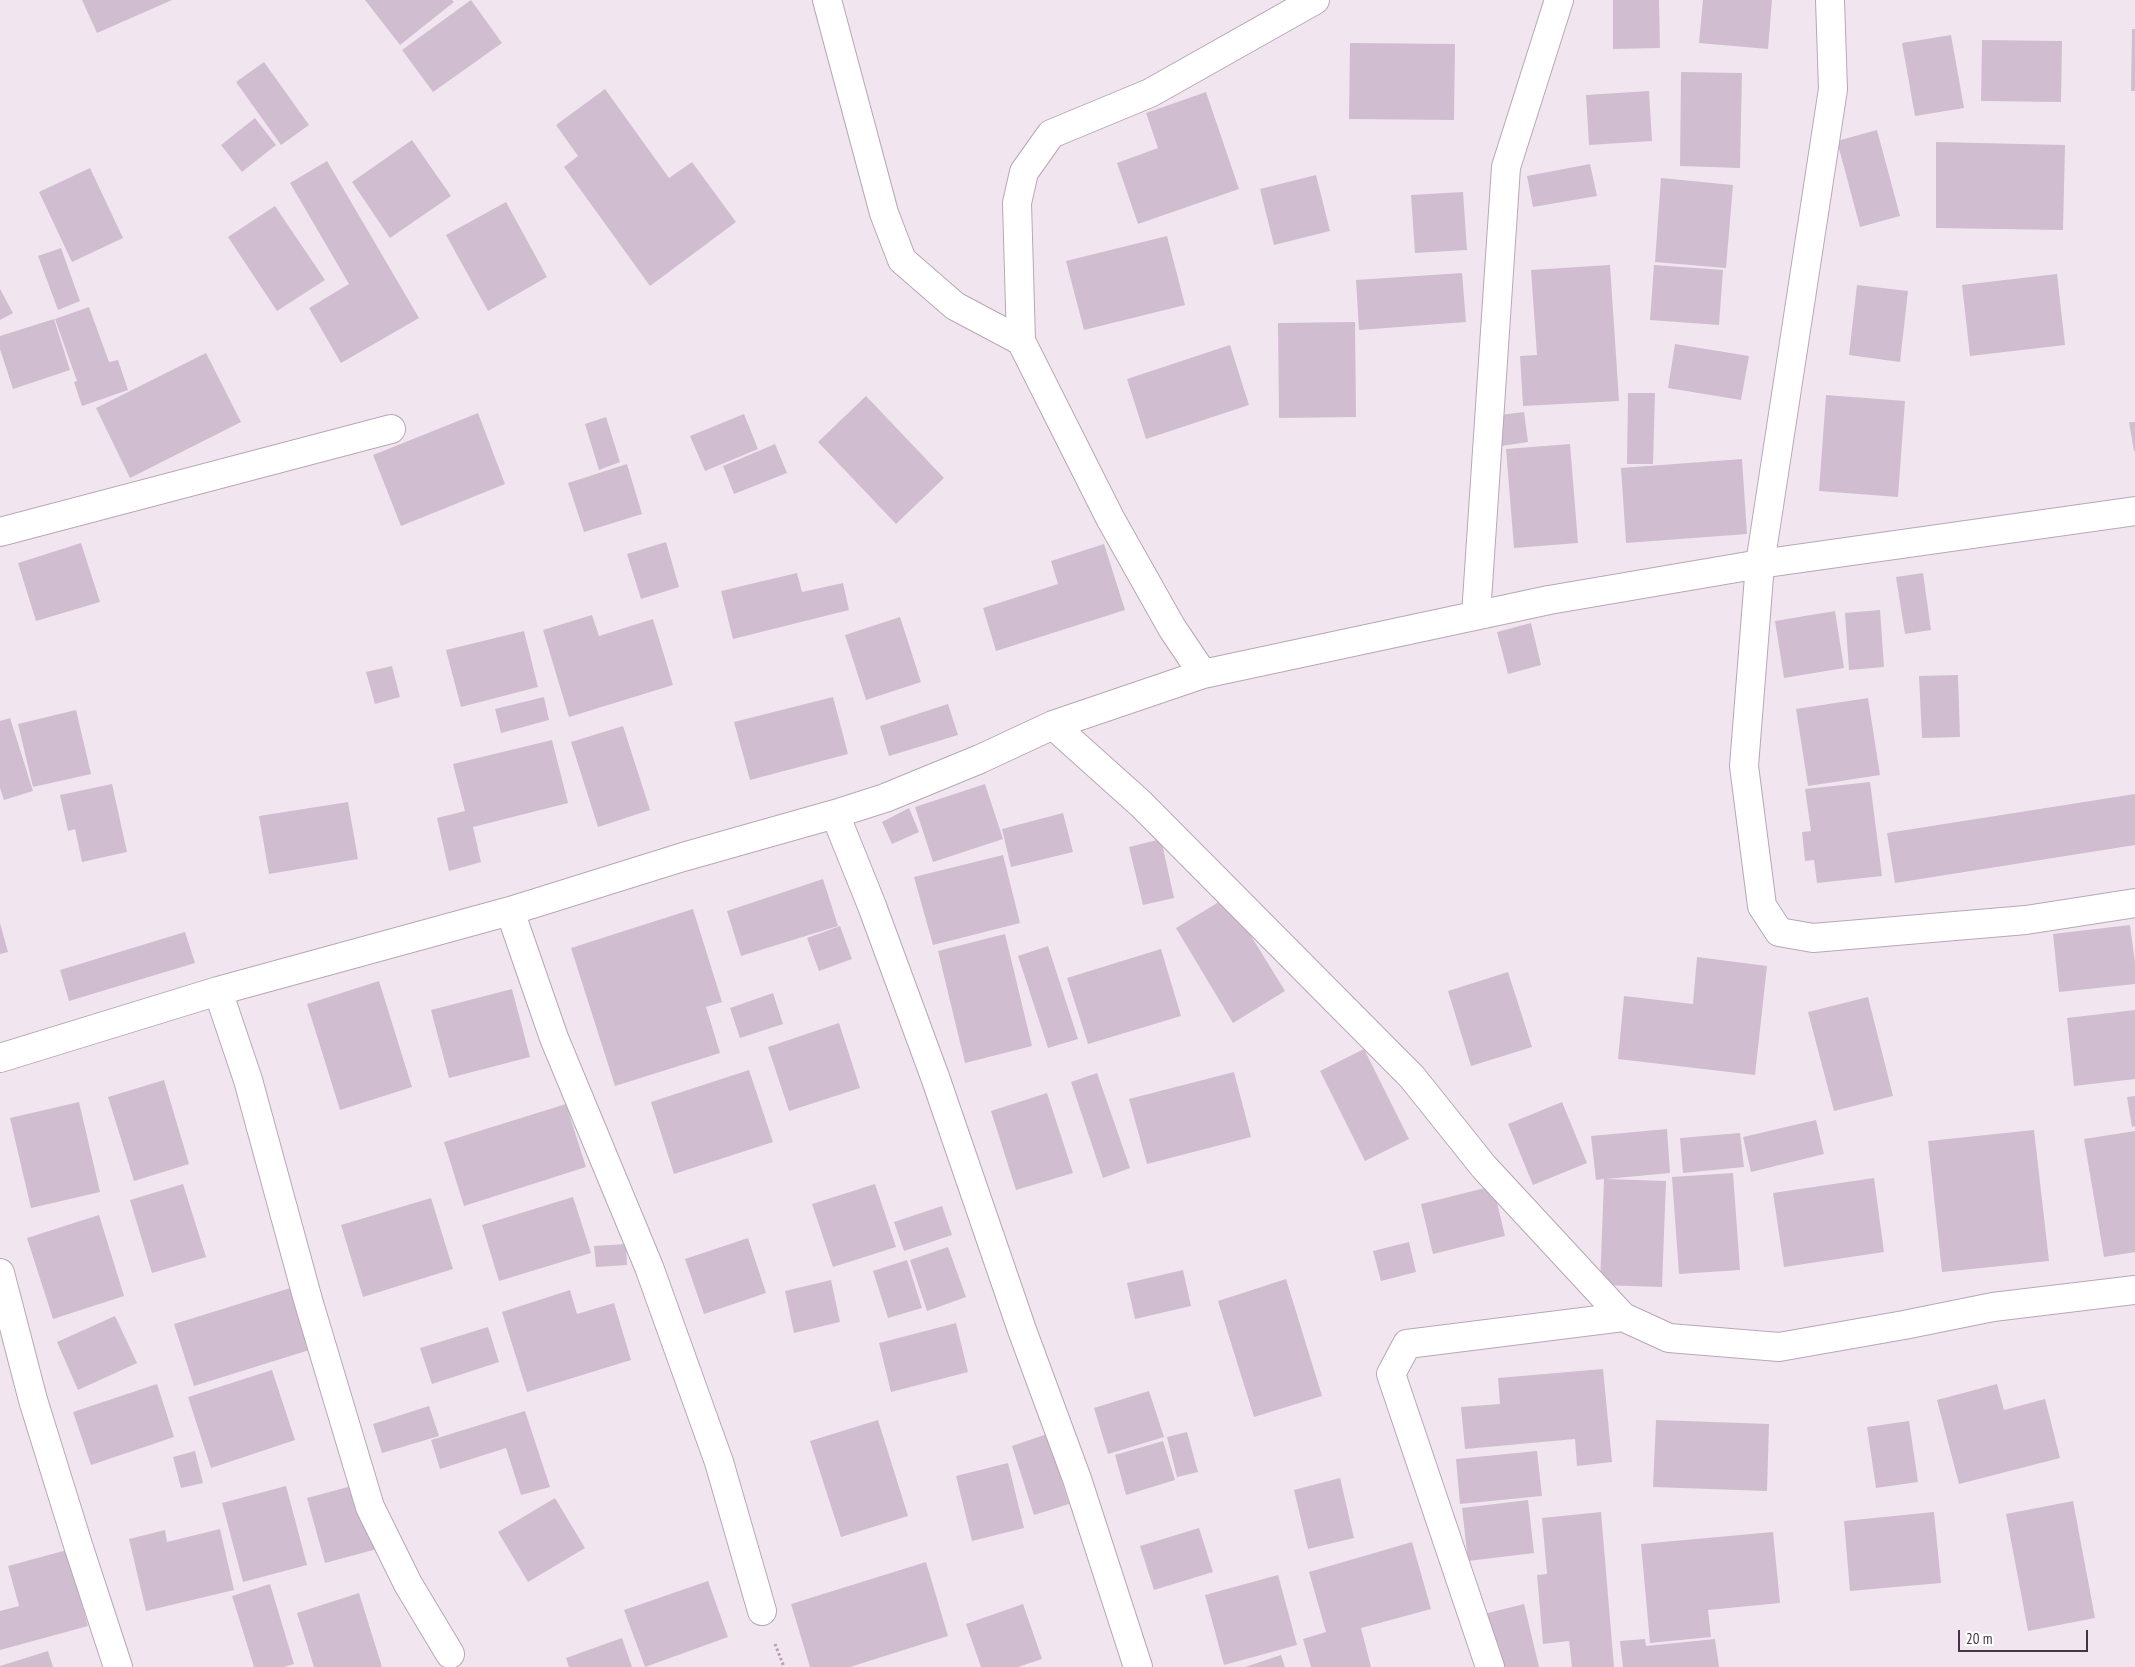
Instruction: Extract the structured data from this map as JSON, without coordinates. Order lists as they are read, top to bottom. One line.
{"scale_bar":"20 m"}
